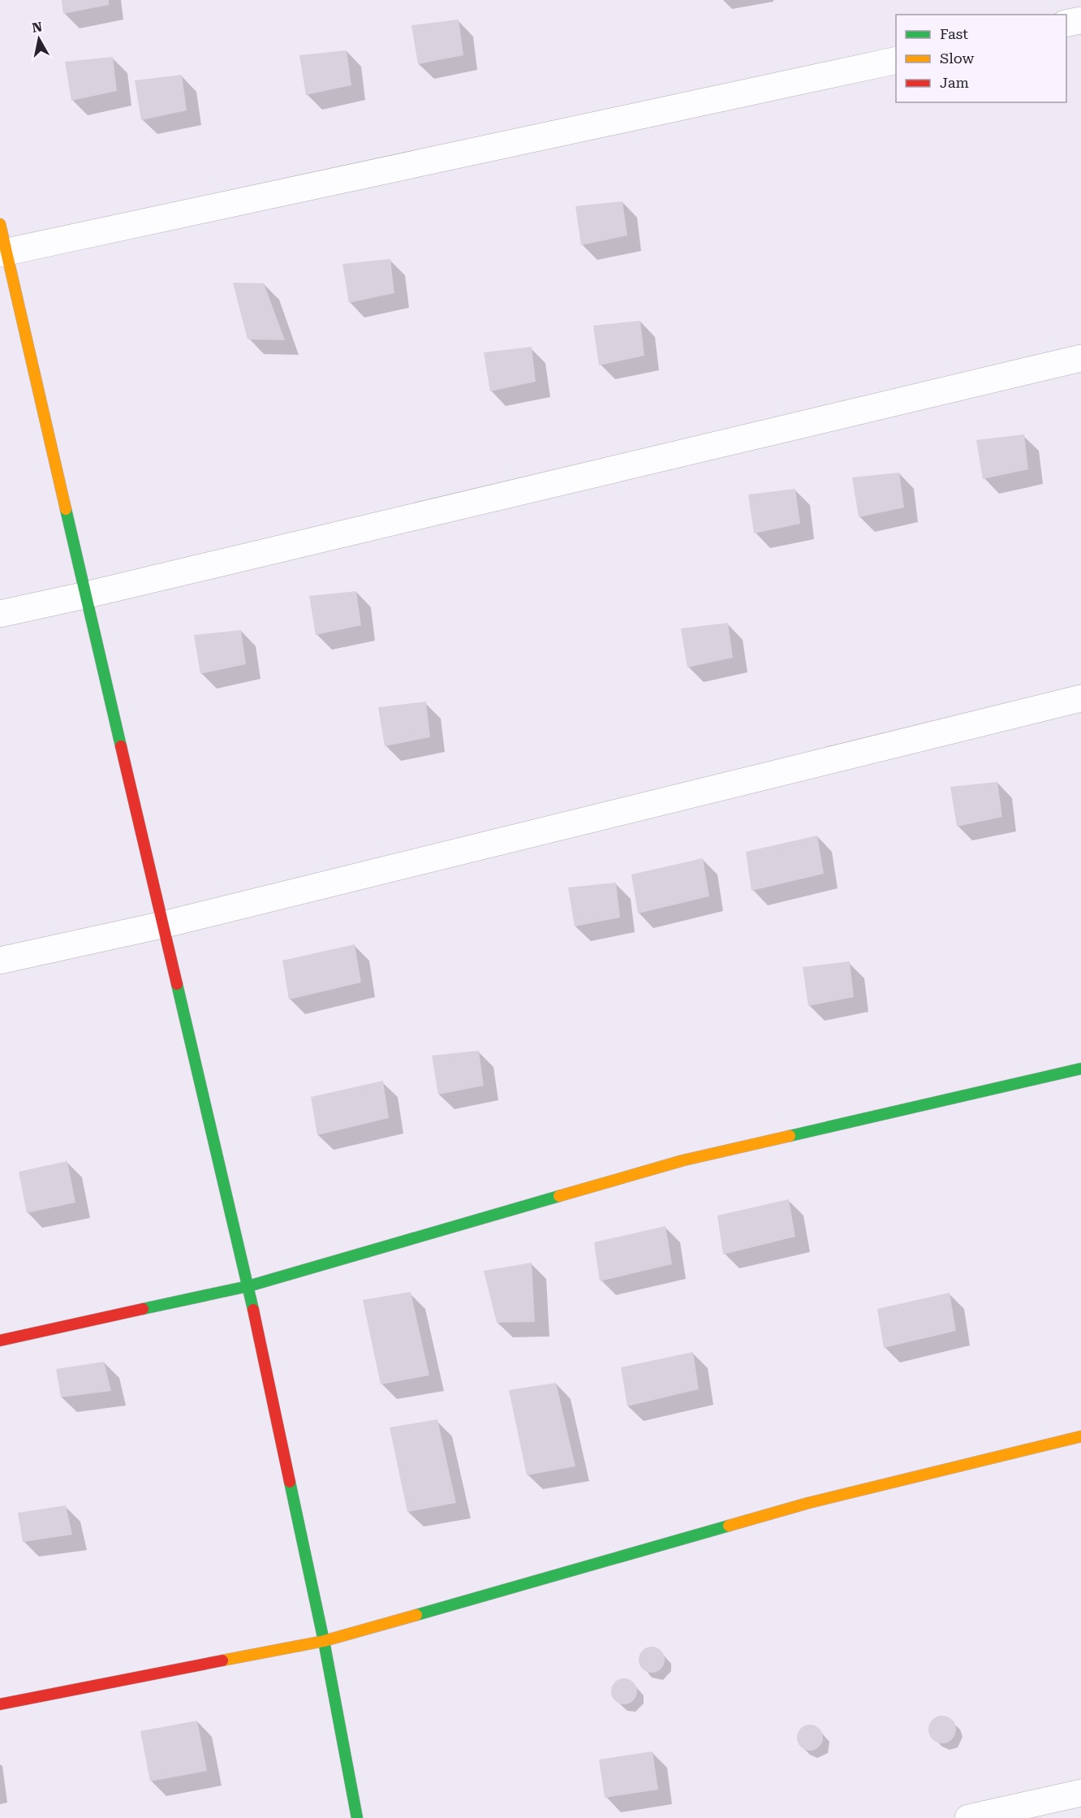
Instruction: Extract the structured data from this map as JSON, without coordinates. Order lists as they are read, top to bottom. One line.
{"legend":["Fast","Slow","Jam"],"north":"top"}
